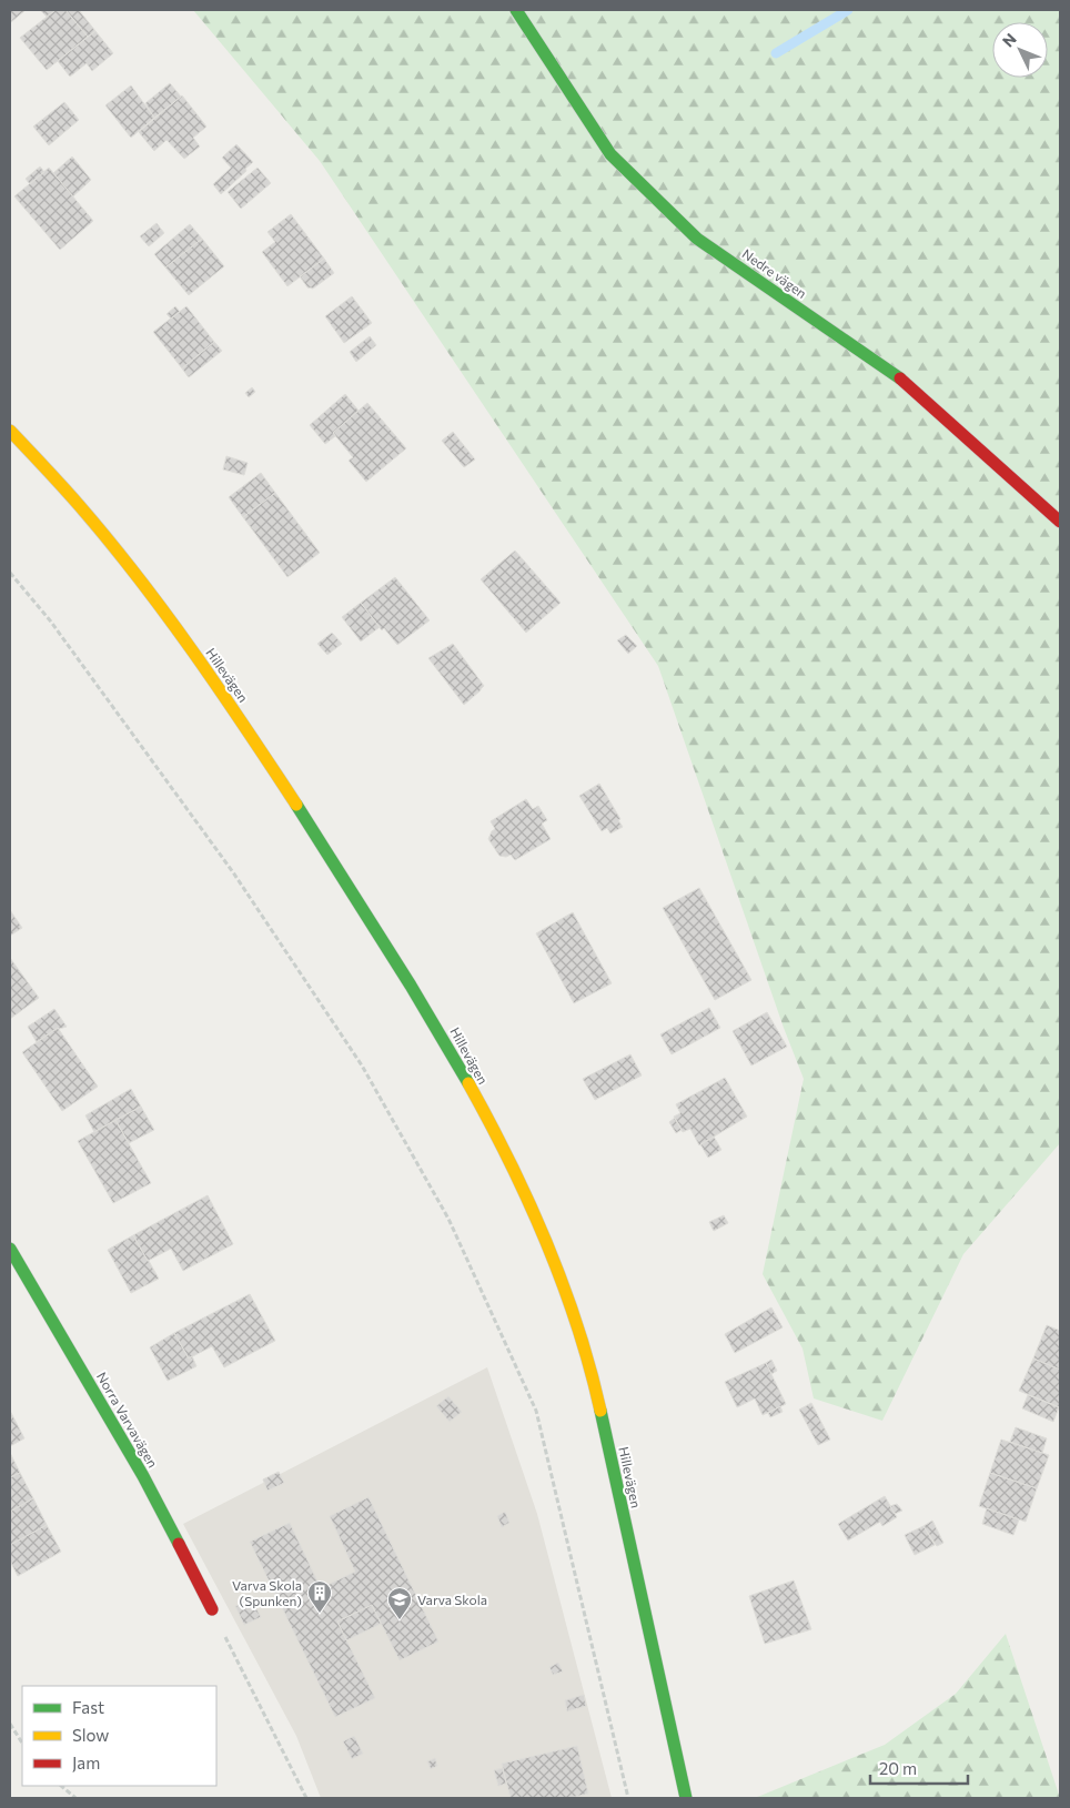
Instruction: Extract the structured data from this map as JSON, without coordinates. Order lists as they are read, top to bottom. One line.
{"streets":{"street":["Nedre vägen","Hillevägen","Norra Varvavägen"]},"places":{"building":["Varva Skola (Spunken)"],"school or university":["Varva Skola"]},"legend":["Fast","Slow","Jam"],"scale_bar":"20 m","north":"top left"}
